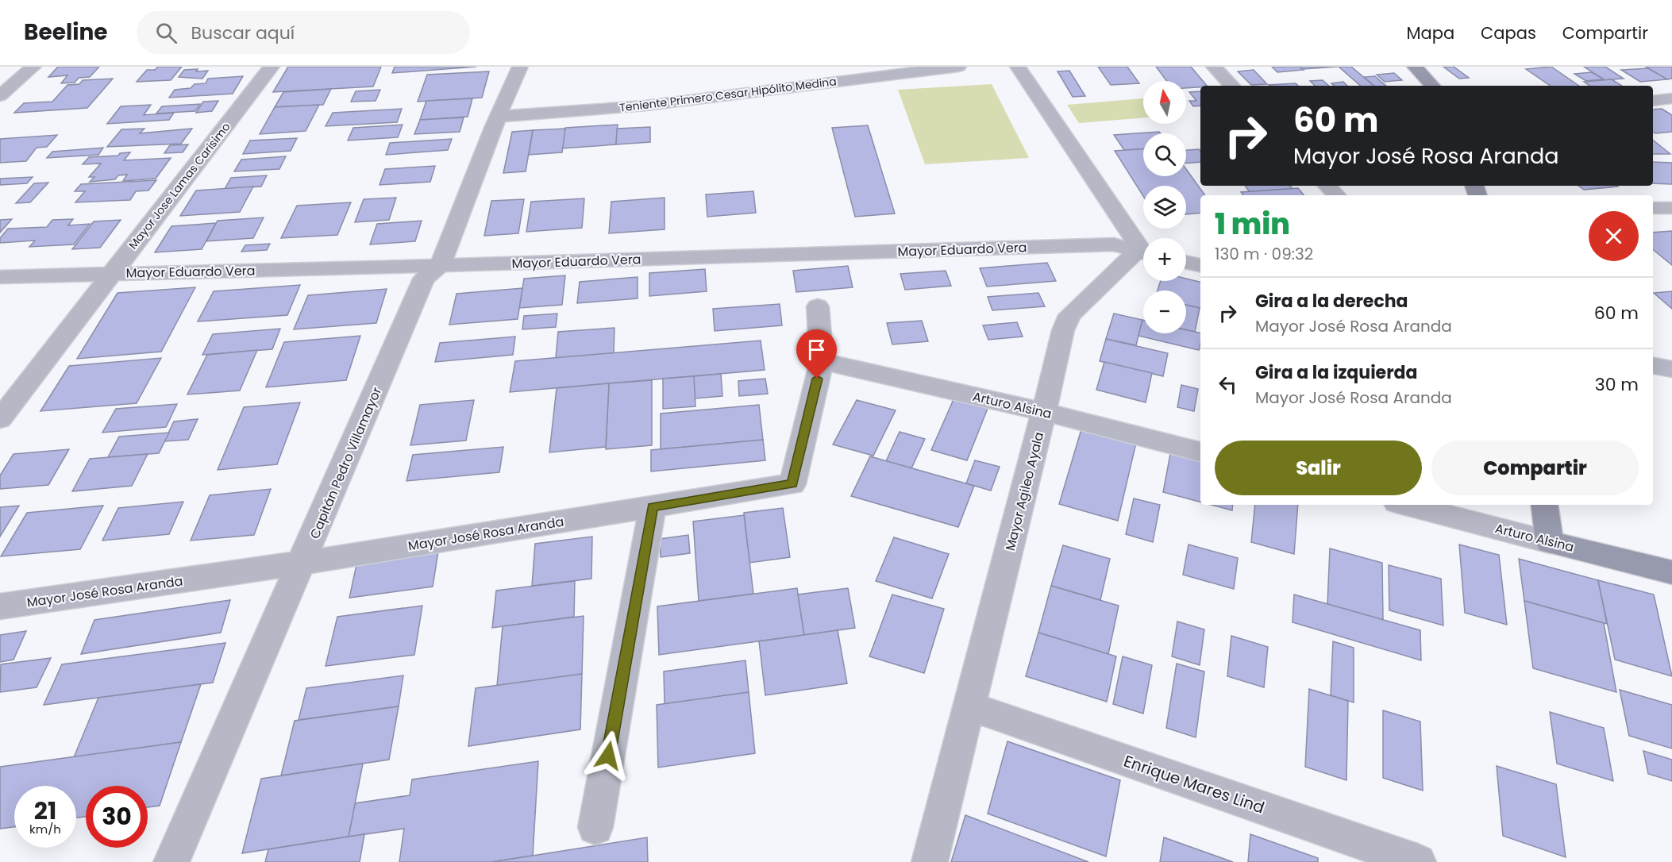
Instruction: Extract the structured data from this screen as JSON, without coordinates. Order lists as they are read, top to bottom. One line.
{"streets":{"street":["Teniente Primero Cesar Hipólito Medina","Mayor Jose Lamas Carisimo","Mayor Eduardo Vera","Arturo Alsina","Capitán Pedro Villamayor","Mayor Agileo Ayala","Mayor José Rosa Aranda","Enrique Mares Lind"]},"crossings":[["Teniente Primero Cesar Hipólito Medina","Capitán Pedro Villamayor"],["Mayor Jose Lamas Carisimo","Mayor Eduardo Vera"],["Mayor Eduardo Vera","Capitán Pedro Villamayor"],["Arturo Alsina","Mayor Agileo Ayala"],["Arturo Alsina","Mayor José Rosa Aranda"],["Capitán Pedro Villamayor","Mayor José Rosa Aranda"],["Mayor Agileo Ayala","Enrique Mares Lind"]],"north":"top","page":{"header":"Beeline","search":"Buscar aquí","nav":["Mapa","Capas","Compartir"],"map_buttons":["+","−"],"turn":["60 m","Mayor José Rosa Aranda"],"heading":["1 min","130 m · 09:32"],"list":[{"name":"Gira a la derecha","note":"Mayor José Rosa Aranda","value":"60 m"},{"name":"Gira a la izquierda","note":"Mayor José Rosa Aranda","value":"30 m"}],"buttons":["Salir","Compartir"],"speed":"21 km/h","limit":"30"}}
